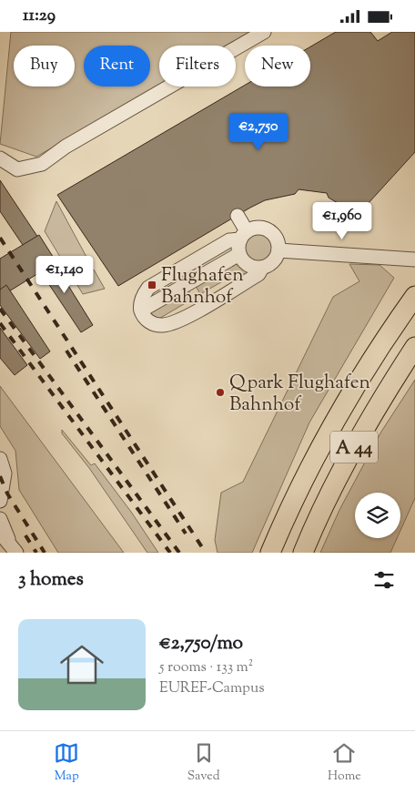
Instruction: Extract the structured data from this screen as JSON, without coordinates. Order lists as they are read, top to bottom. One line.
{"streets":{"highway":["A 44"]},"places":{"transit":["Flughafen Bahnhof"],"other":["Qpark Flughafen Bahnhof"]},"page":{"status":"11:29","chip":["Buy","Rent","Filters","New"],"price":["€2,750","€1,960","€1,140"],"heading":"3 homes","list":[{"name":"€2,750/mo","note":"5 rooms · 133 m² · EUREF-Campus"}],"tabs":["Map","Saved","Home"]}}
